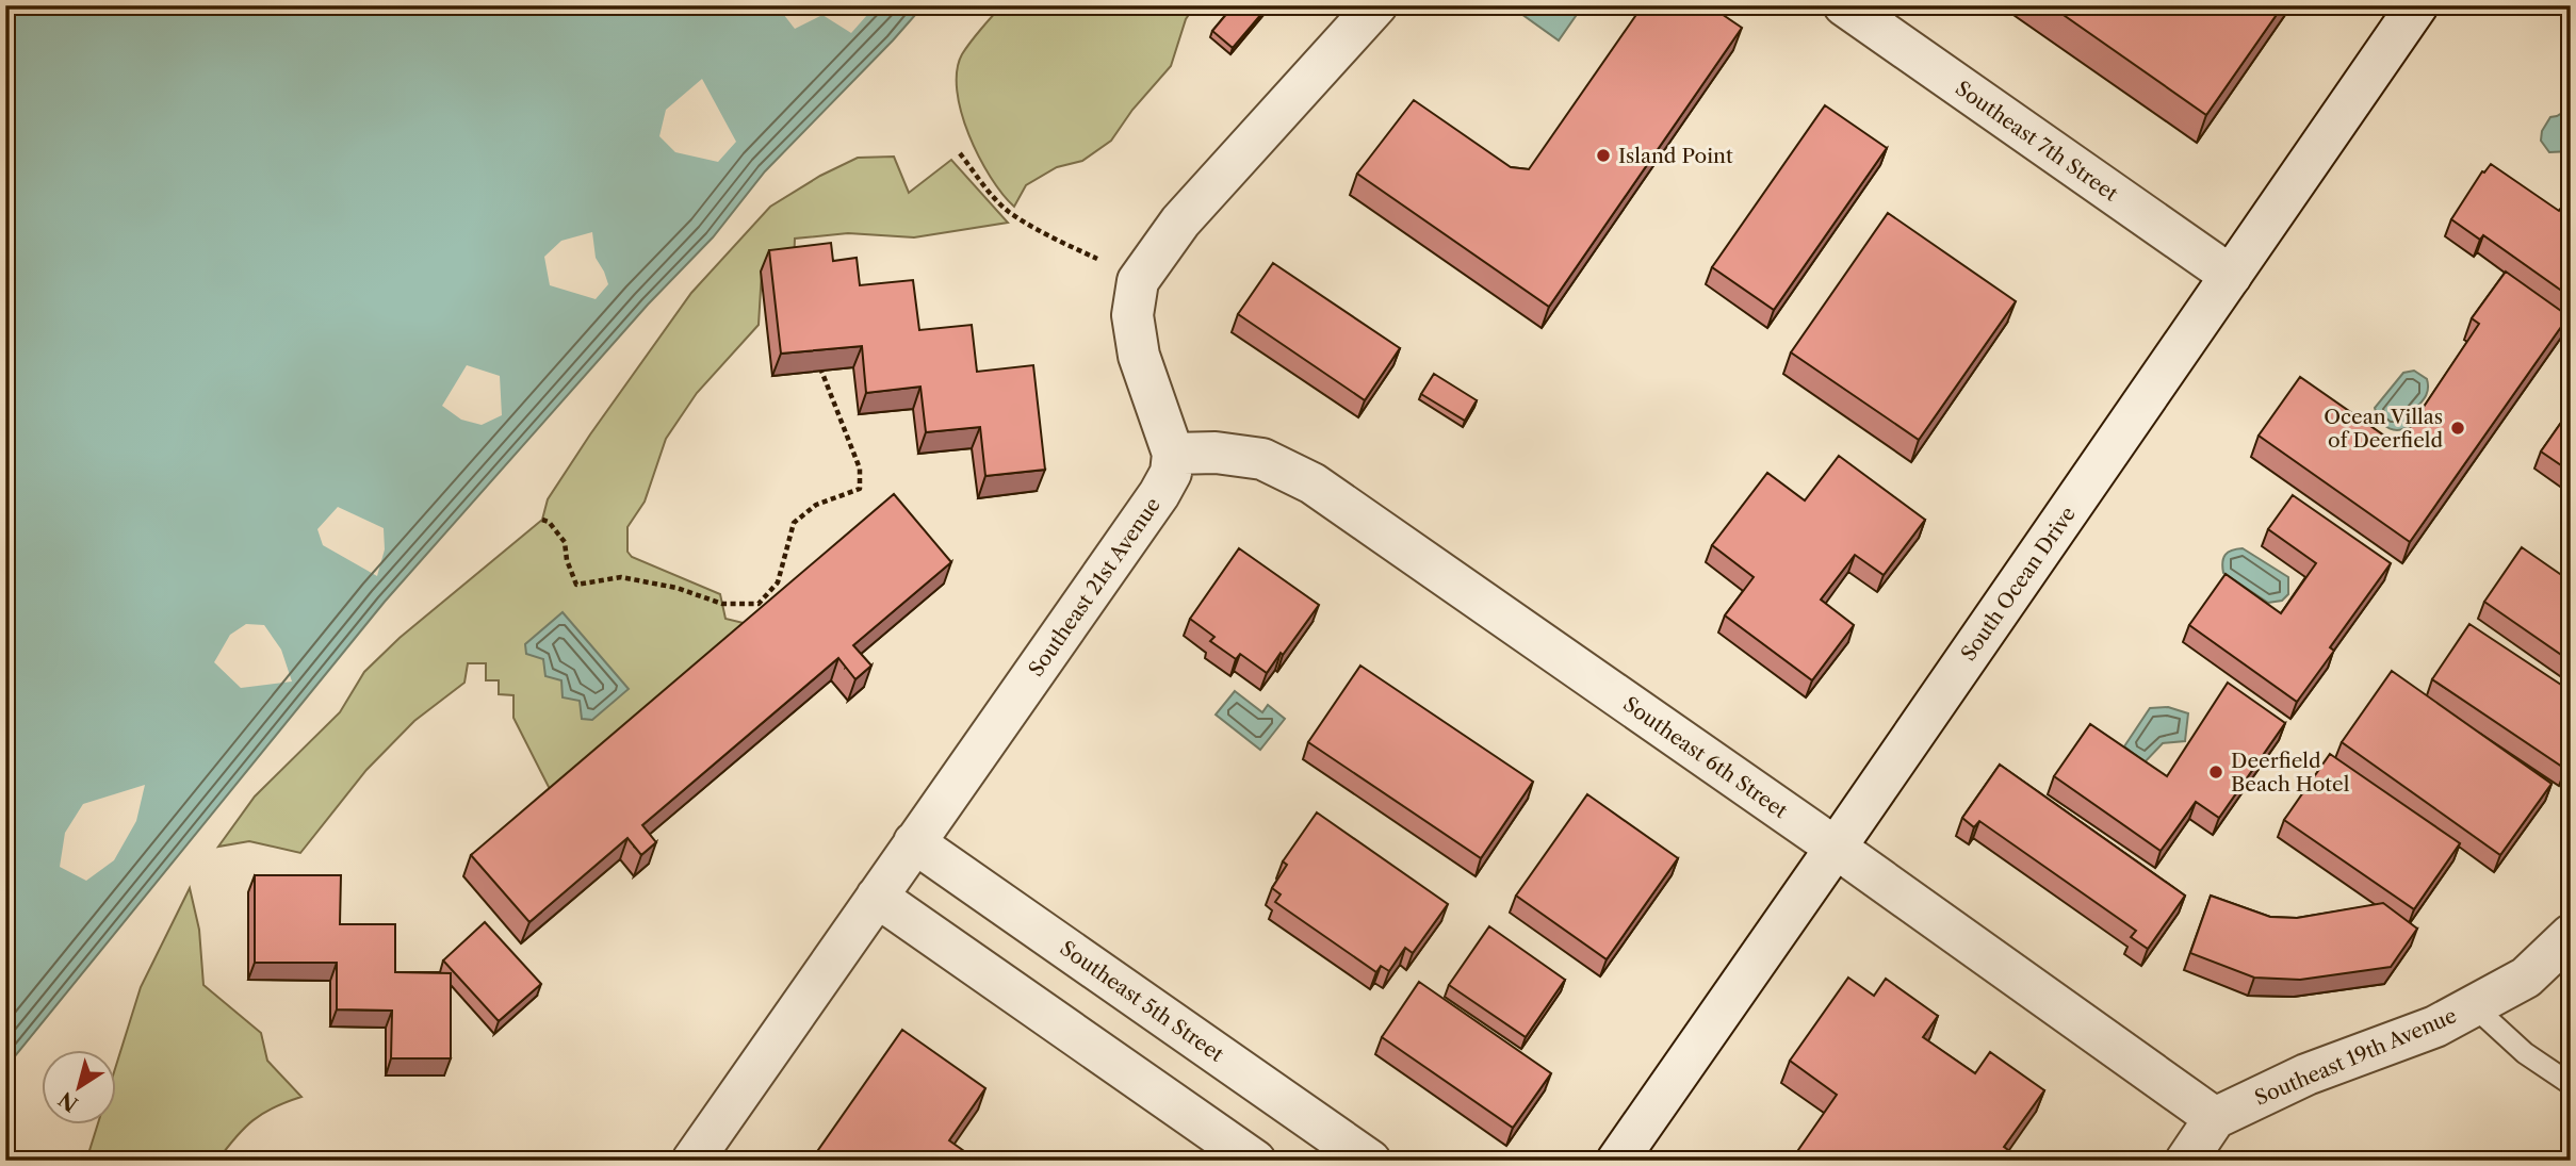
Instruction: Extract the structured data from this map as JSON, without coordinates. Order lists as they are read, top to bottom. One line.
{"streets":{"street":["Southeast 7th Street","South Ocean Drive","Southeast 21st Avenue","Southeast 6th Street","Southeast 5th Street","Southeast 19th Avenue"]},"crossings":[["Southeast 7th Street","South Ocean Drive"],["South Ocean Drive","Southeast 6th Street"],["Southeast 21st Avenue","Southeast 6th Street"],["Southeast 21st Avenue","Southeast 5th Street"],["Southeast 6th Street","Southeast 19th Avenue"]],"places":["Island Point","Ocean Villas of Deerfield","Deerfield Beach Hotel"],"north":"bottom left"}
